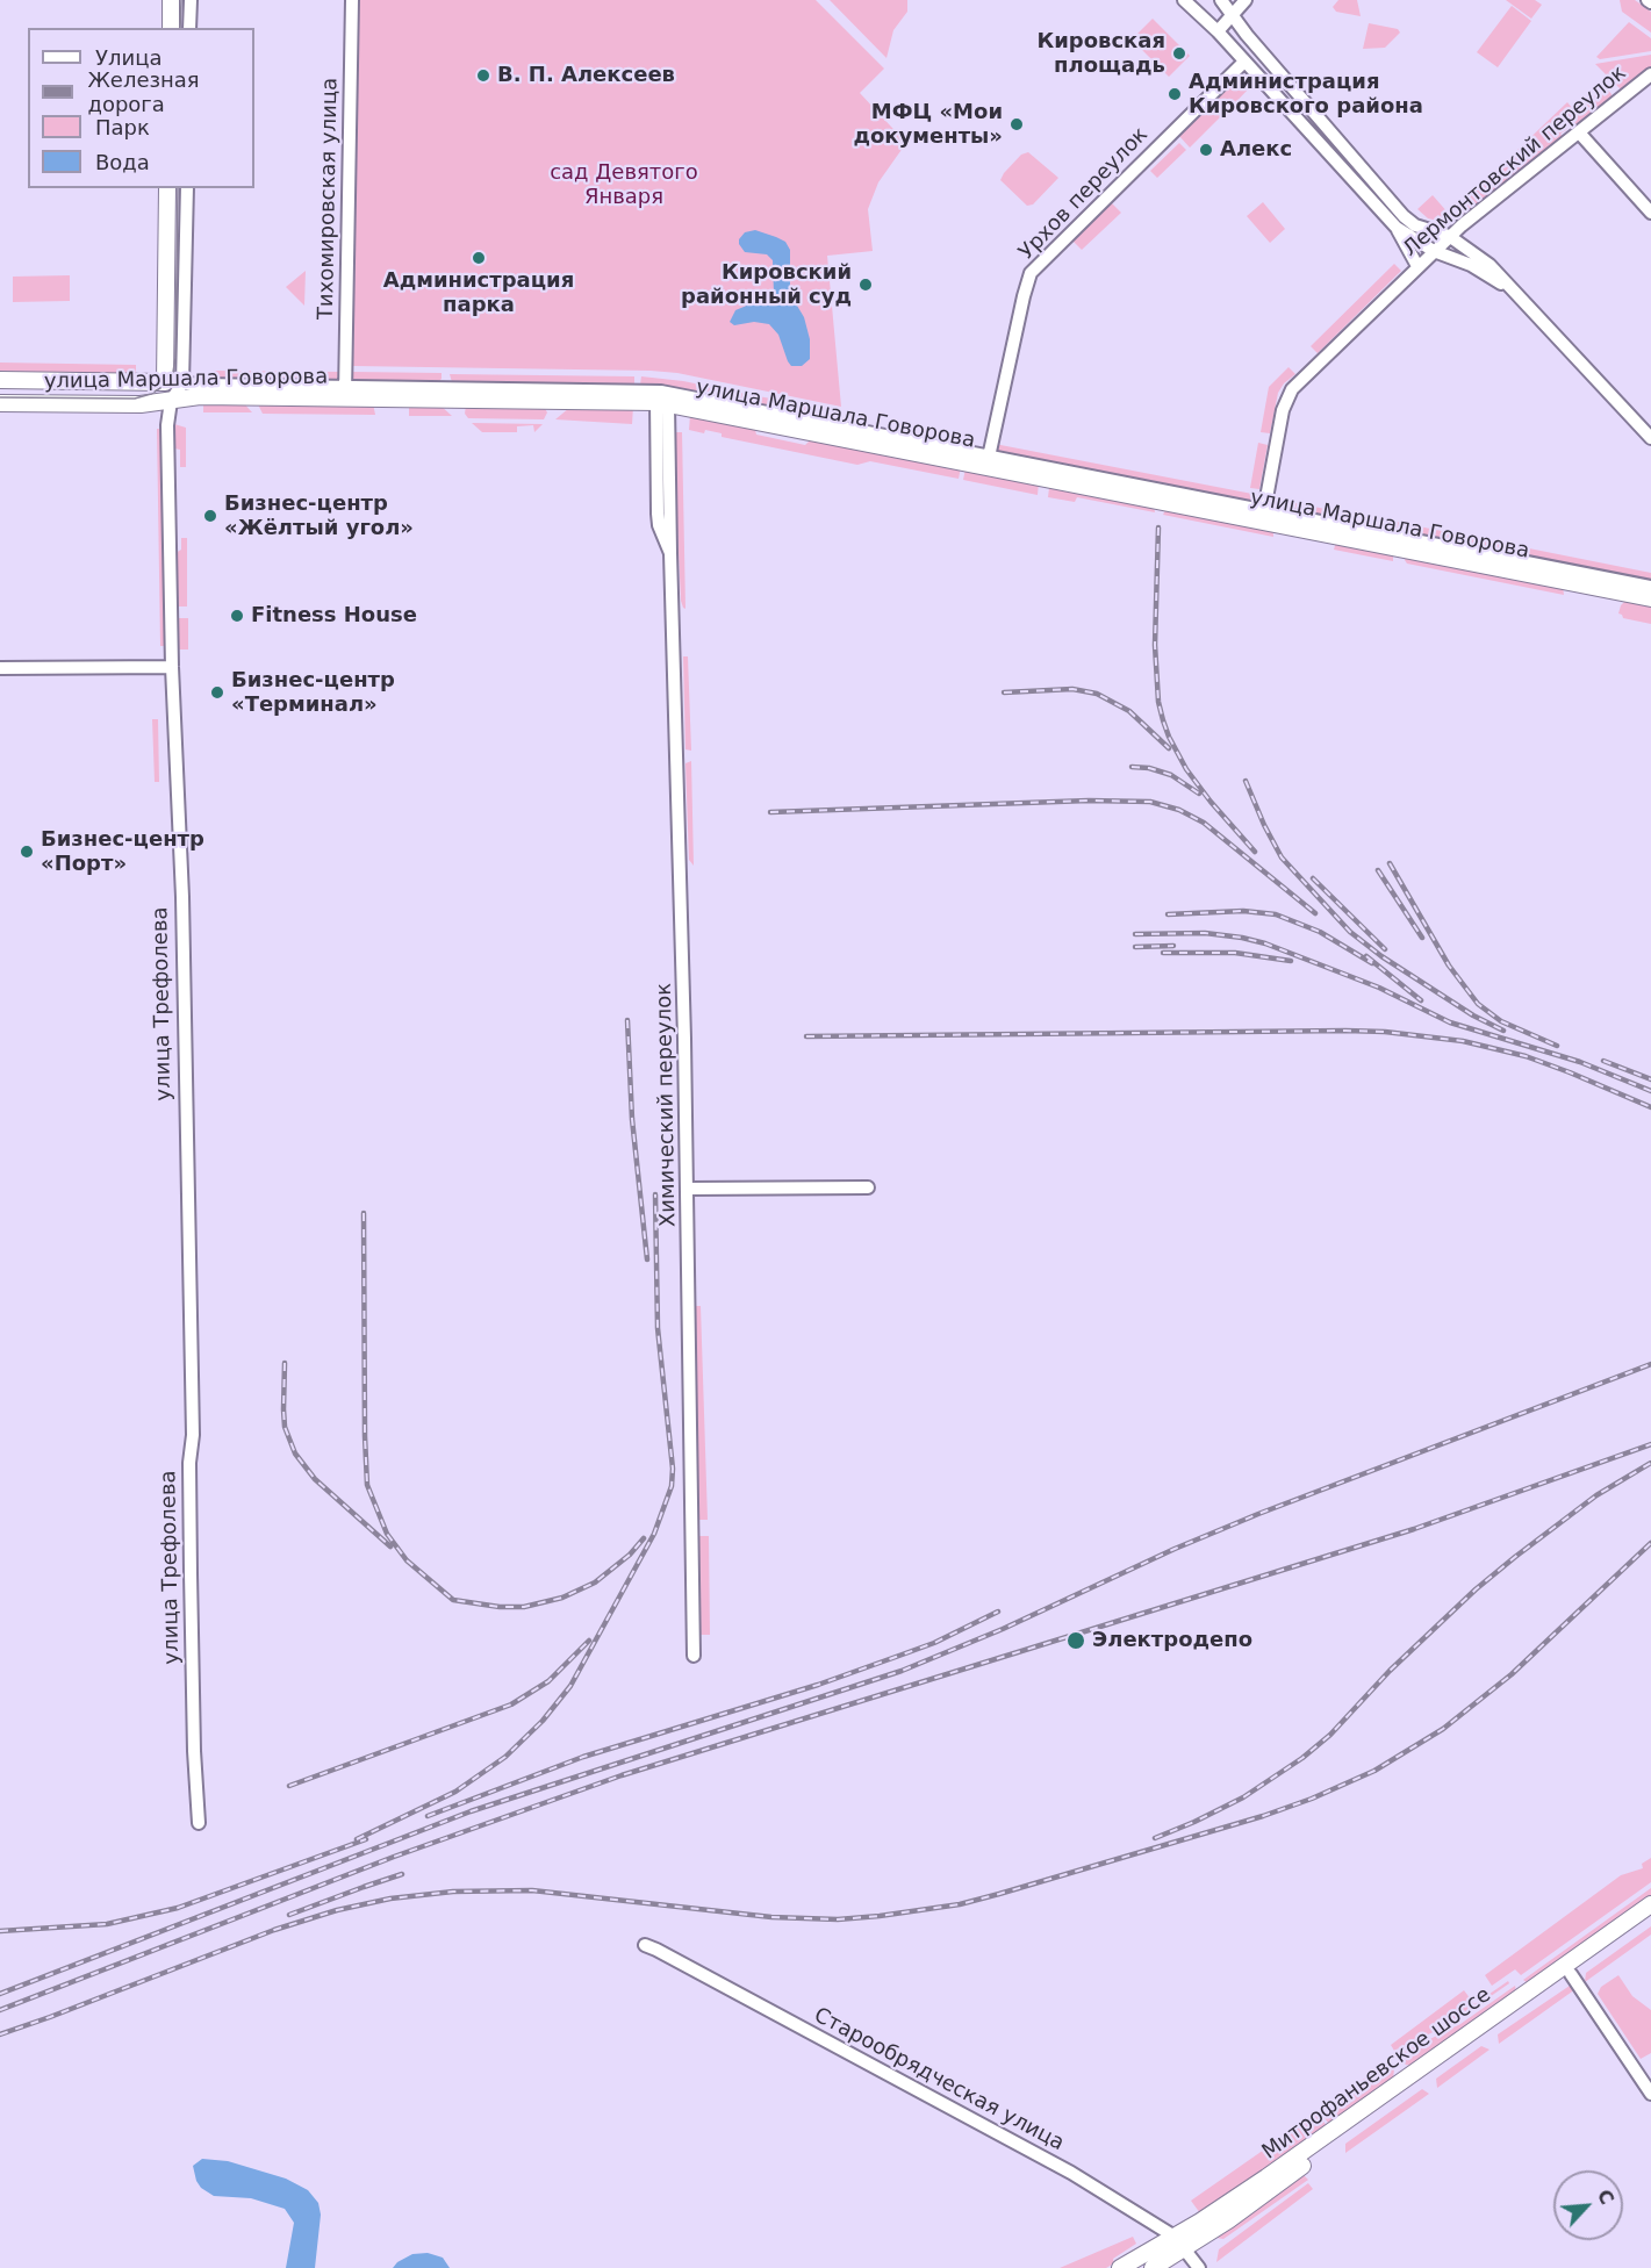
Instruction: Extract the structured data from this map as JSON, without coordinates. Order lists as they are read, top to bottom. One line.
{"streets":{"main road":["улица Маршала Говорова","Митрофаньевское шоссе"],"street":["Лермонтовский переулок","Урхов переулок","Тихомировская улица","улица Трефолева","Химический переулок","Старообрядческая улица"]},"crossings":[["Лермонтовский переулок","улица Маршала Говорова"],["Урхов переулок","улица Маршала Говорова"],["Тихомировская улица","улица Маршала Говорова"],["улица Маршала Говорова","улица Трефолева"],["улица Маршала Говорова","Химический переулок"],["Митрофаньевское шоссе","Старообрядческая улица"]],"parks":["сад Девятого Января"],"places":["Кировская площадь","В. П. Алексеев","Администрация Кировского района","МФЦ «Мои документы»","Алекс","Администрация парка","Кировский районный суд","Бизнес-центр «Жёлтый угол»","Fitness House","Бизнес-центр «Терминал»","Бизнес-центр «Порт»","Электродепо"],"legend":["Улица","Железная дорога","Парк","Вода"],"north":"top right"}
